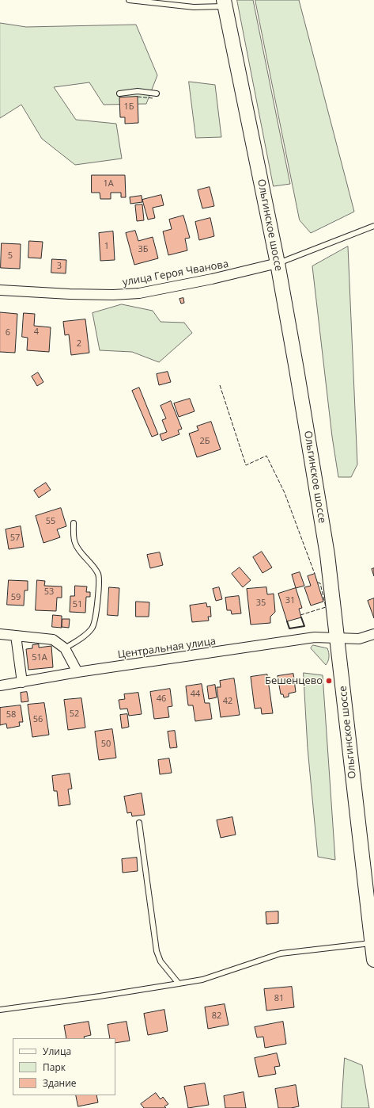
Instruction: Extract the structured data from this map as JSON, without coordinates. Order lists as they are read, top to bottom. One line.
{"streets":{"main road":["Ольгинское шоссе"],"street":["улица Героя Чванова","Центральная улица"]},"crossings":[["Ольгинское шоссе","улица Героя Чванова"],["Ольгинское шоссе","Центральная улица"]],"places":["Бешенцево"],"house_numbers":["1Б","1А","1","3Б","5","3","4","6","2","2Б","55","57","53","59","31","35","51","51А","44","46","42","52","58","56","50","81","82"],"legend":["Улица","Парк","Здание"]}
